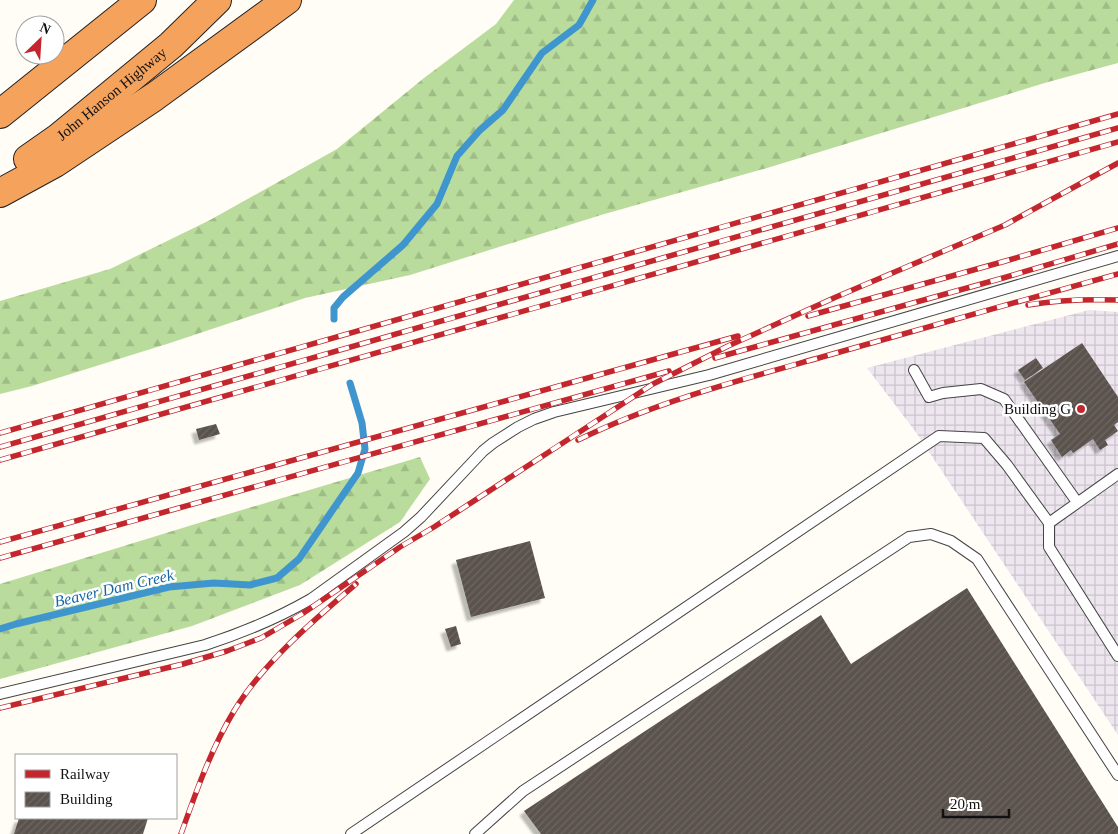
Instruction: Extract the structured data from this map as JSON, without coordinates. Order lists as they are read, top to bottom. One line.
{"streets":{"highway":["John Hanson Highway"]},"water":["Beaver Dam Creek"],"places":["Building G"],"legend":["Railway","Building"],"scale_bar":"20 m","north":"top right"}
